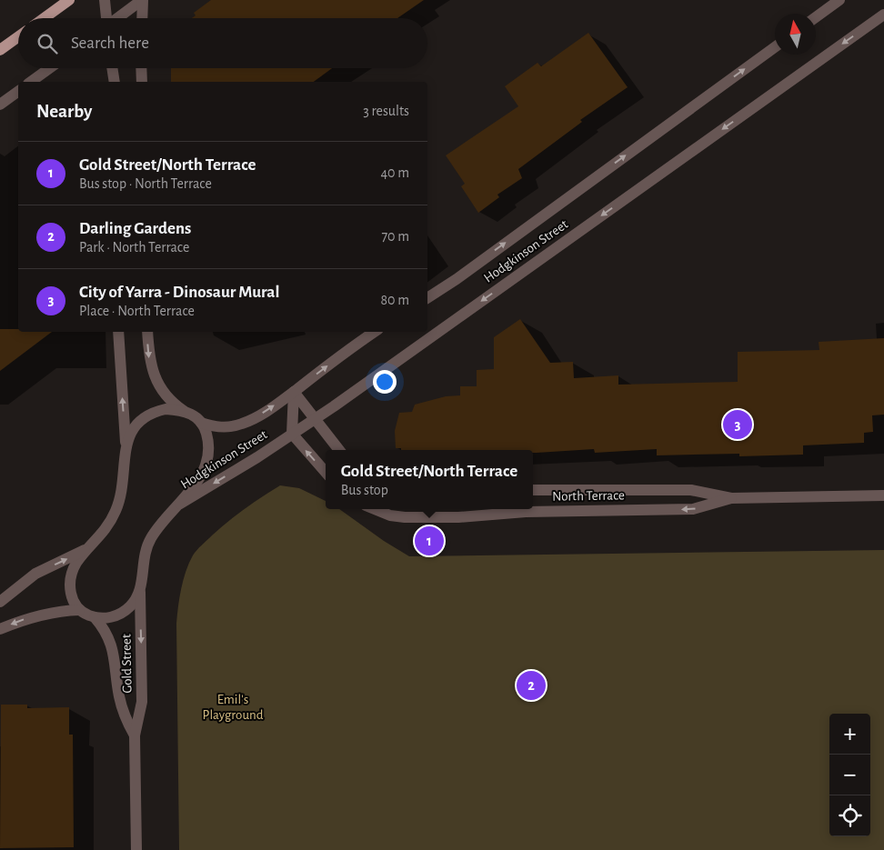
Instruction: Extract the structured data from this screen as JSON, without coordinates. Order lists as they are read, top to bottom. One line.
{"streets":{"street":["Hodgkinson Street","North Terrace","Gold Street"]},"crossings":[["Hodgkinson Street","Gold Street"]],"parks":["Emil's Playground"],"north":"top","page":{"search":"Search here","heading":["Nearby","3 results"],"list":[{"mark":"1","name":"Gold Street/North Terrace","note":"Bus stop · North Terrace","value":"40 m"},{"mark":"2","name":"Darling Gardens","note":"Park · North Terrace","value":"70 m"},{"mark":"3","name":"City of Yarra - Dinosaur Mural","note":"Place · North Terrace","value":"80 m"}],"pins":["3","1","2"],"popup":["Gold Street/North Terrace","Bus stop"],"map_buttons":["+","−"]}}
